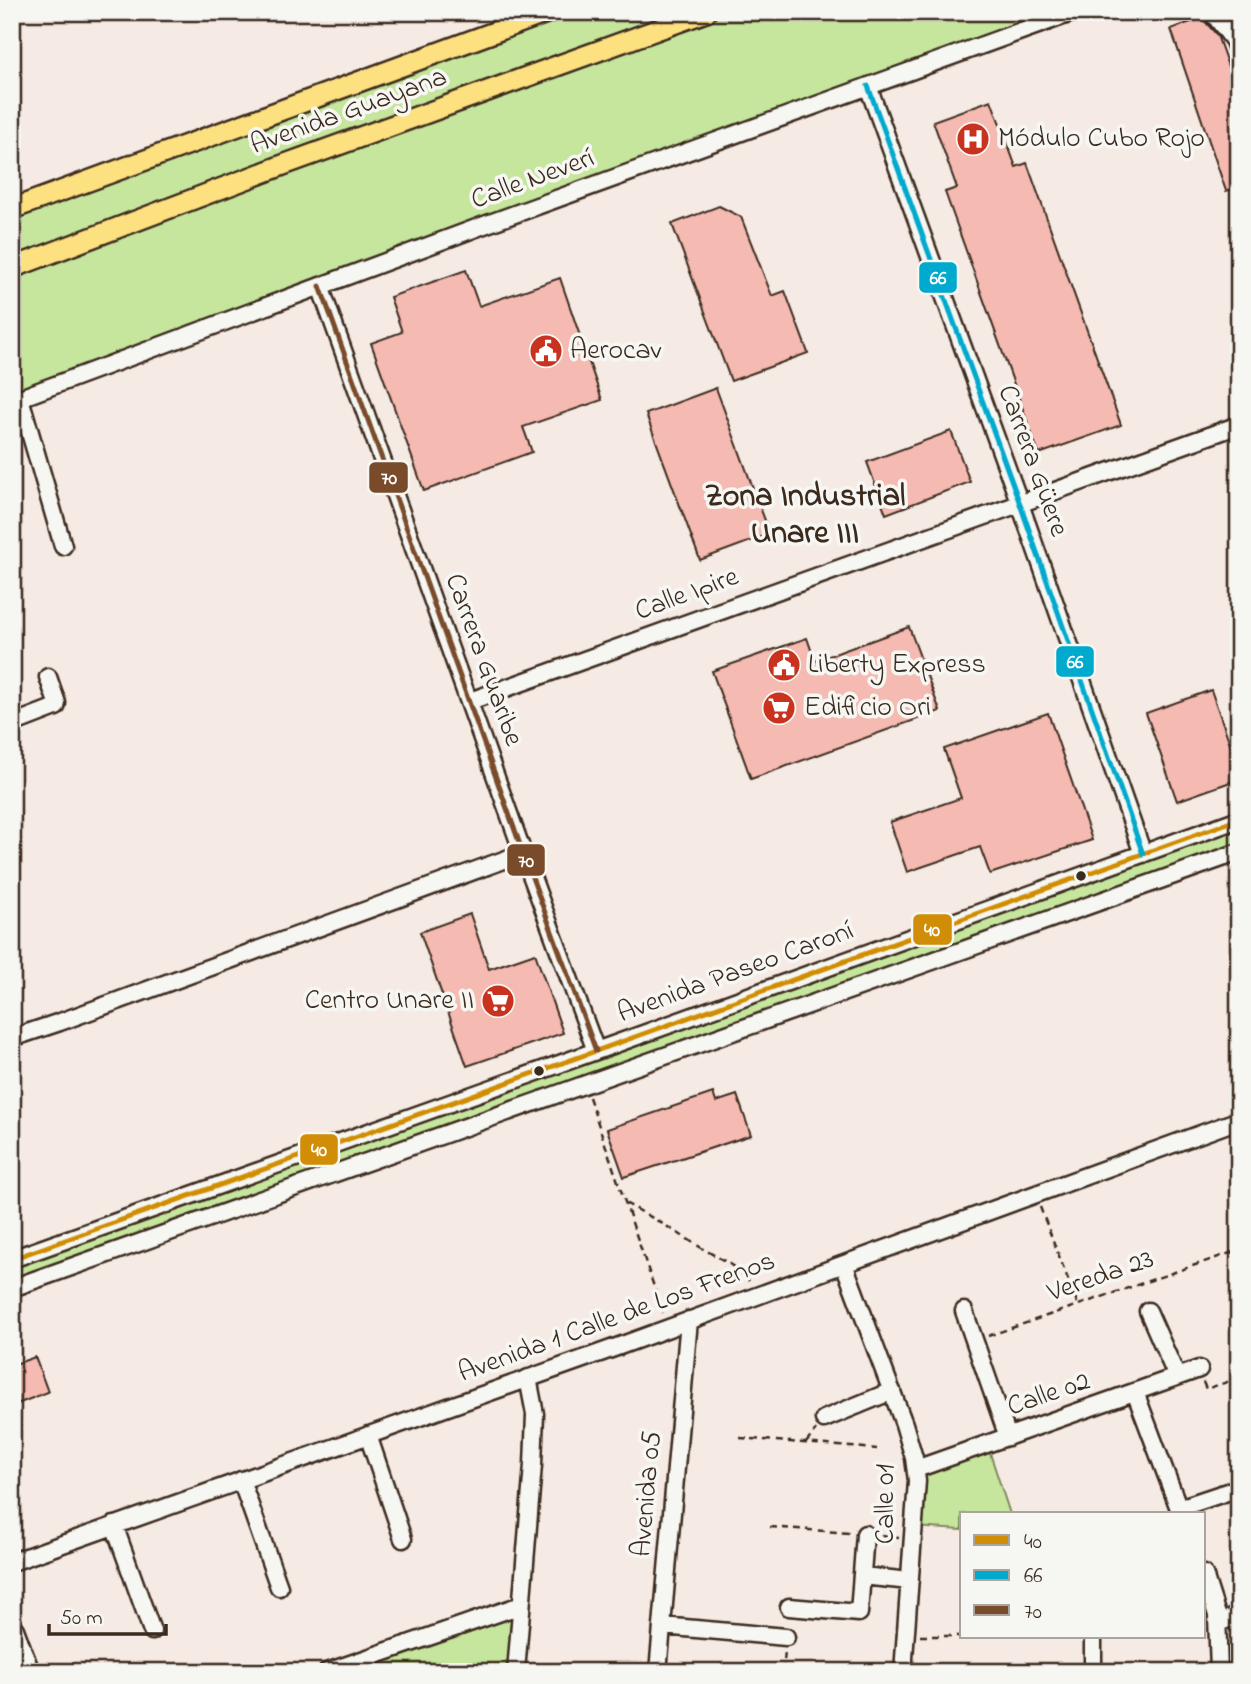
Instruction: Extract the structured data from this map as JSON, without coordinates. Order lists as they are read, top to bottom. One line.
{"streets":{"main road":["Avenida Guayana"],"street":["Calle Neverí","Carrera Güere","Calle Ipire","Carrera Guaribe","Avenida Paseo Caroní","Avenida 1 Calle de Los Frenos","Calle 02","Avenida 05","Calle 01"],"path":["Vereda 23"]},"crossings":[["Calle Neverí","Carrera Güere"],["Calle Neverí","Carrera Guaribe"],["Carrera Güere","Calle Ipire"],["Carrera Güere","Avenida Paseo Caroní"],["Calle Ipire","Carrera Guaribe"],["Carrera Guaribe","Avenida Paseo Caroní"],["Avenida 1 Calle de Los Frenos","Avenida 05"],["Avenida 1 Calle de Los Frenos","Calle 01"],["Calle 02","Calle 01"]],"districts":["Zona Industrial Unare III"],"places":{"hospital":["Módulo Cubo Rojo"],"public building":["Aerocav","Liberty Express"],"supermarket":["Edificio Ori","Centro Unare II"]},"lines":["transit line 66","transit line 70","transit line 40"],"legend":["40","66","70"],"scale_bar":"50 m"}
